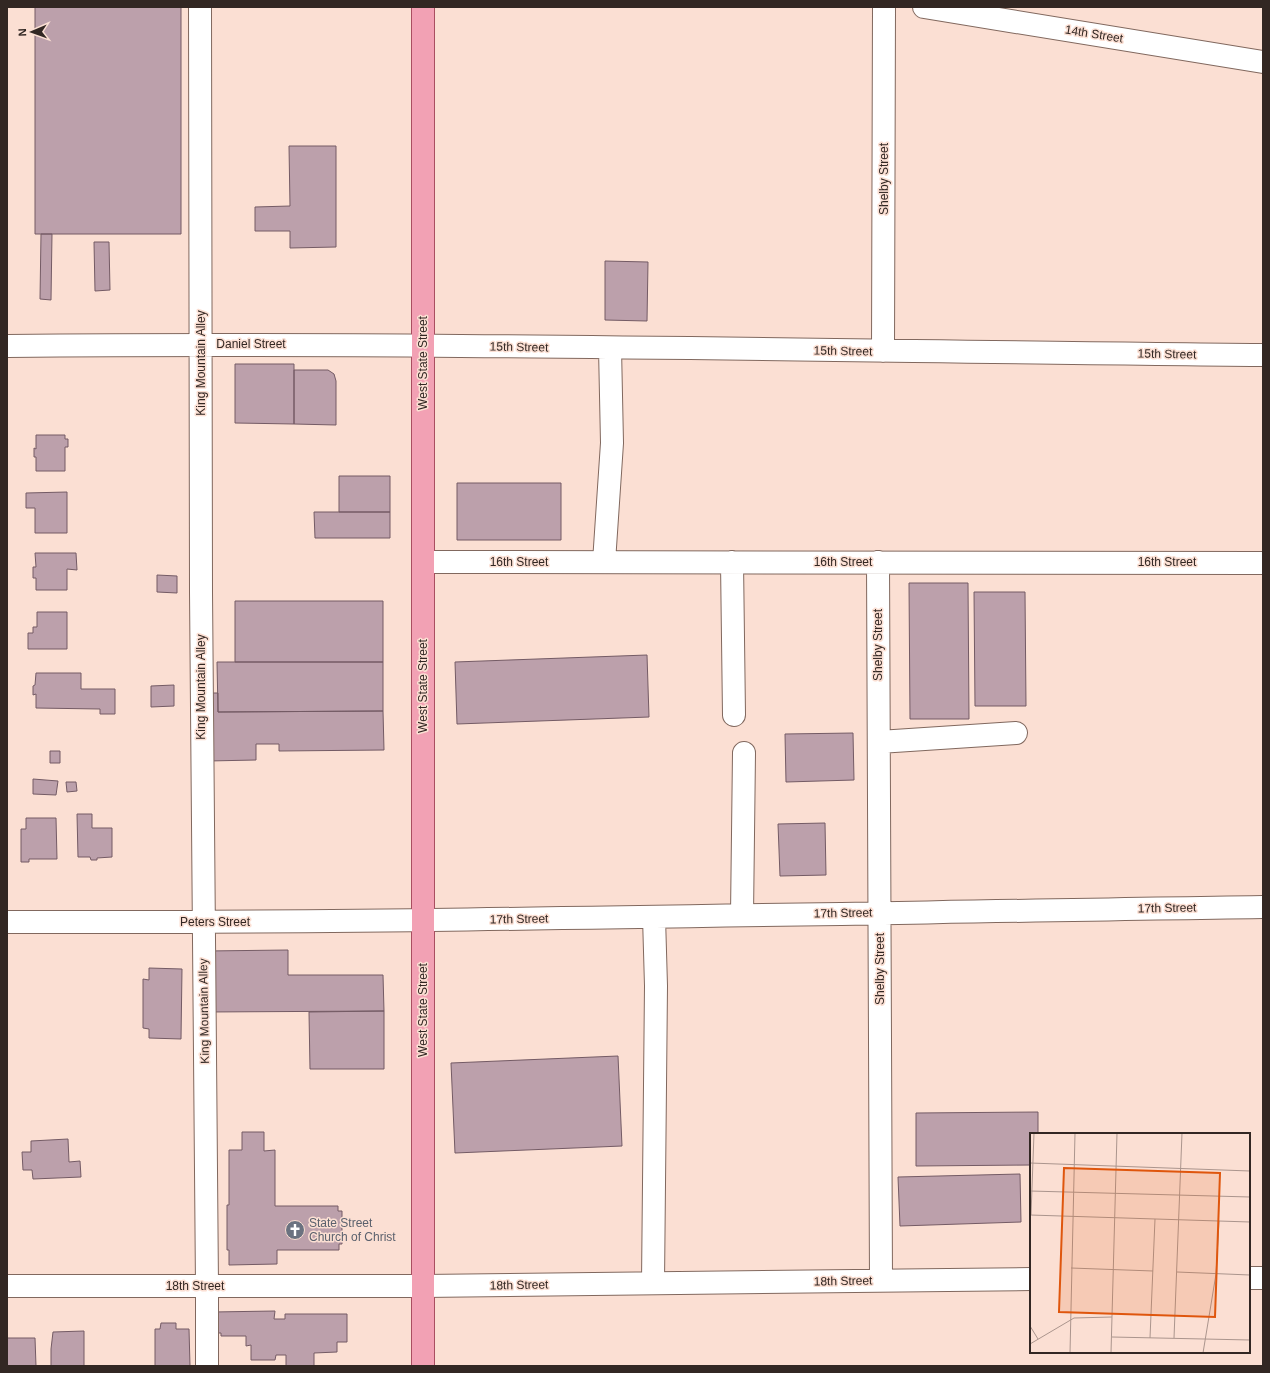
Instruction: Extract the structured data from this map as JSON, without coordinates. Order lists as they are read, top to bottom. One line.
{"streets":{"main road":["West State Street"],"street":["14th Street","Shelby Street","Daniel Street","15th Street","King Mountain Alley","16th Street","17th Street","Peters Street","18th Street"]},"crossings":[["Shelby Street","15th Street"],["Shelby Street","16th Street"],["Shelby Street","17th Street"],["Shelby Street","18th Street"],["Daniel Street","15th Street"],["Daniel Street","King Mountain Alley"],["Daniel Street","West State Street"],["15th Street","West State Street"],["King Mountain Alley","Peters Street"],["King Mountain Alley","18th Street"],["West State Street","16th Street"],["West State Street","17th Street"],["West State Street","Peters Street"],["West State Street","18th Street"],["17th Street","Peters Street"]],"places":{"church":["State Street Church of Christ"]},"north":"left"}
